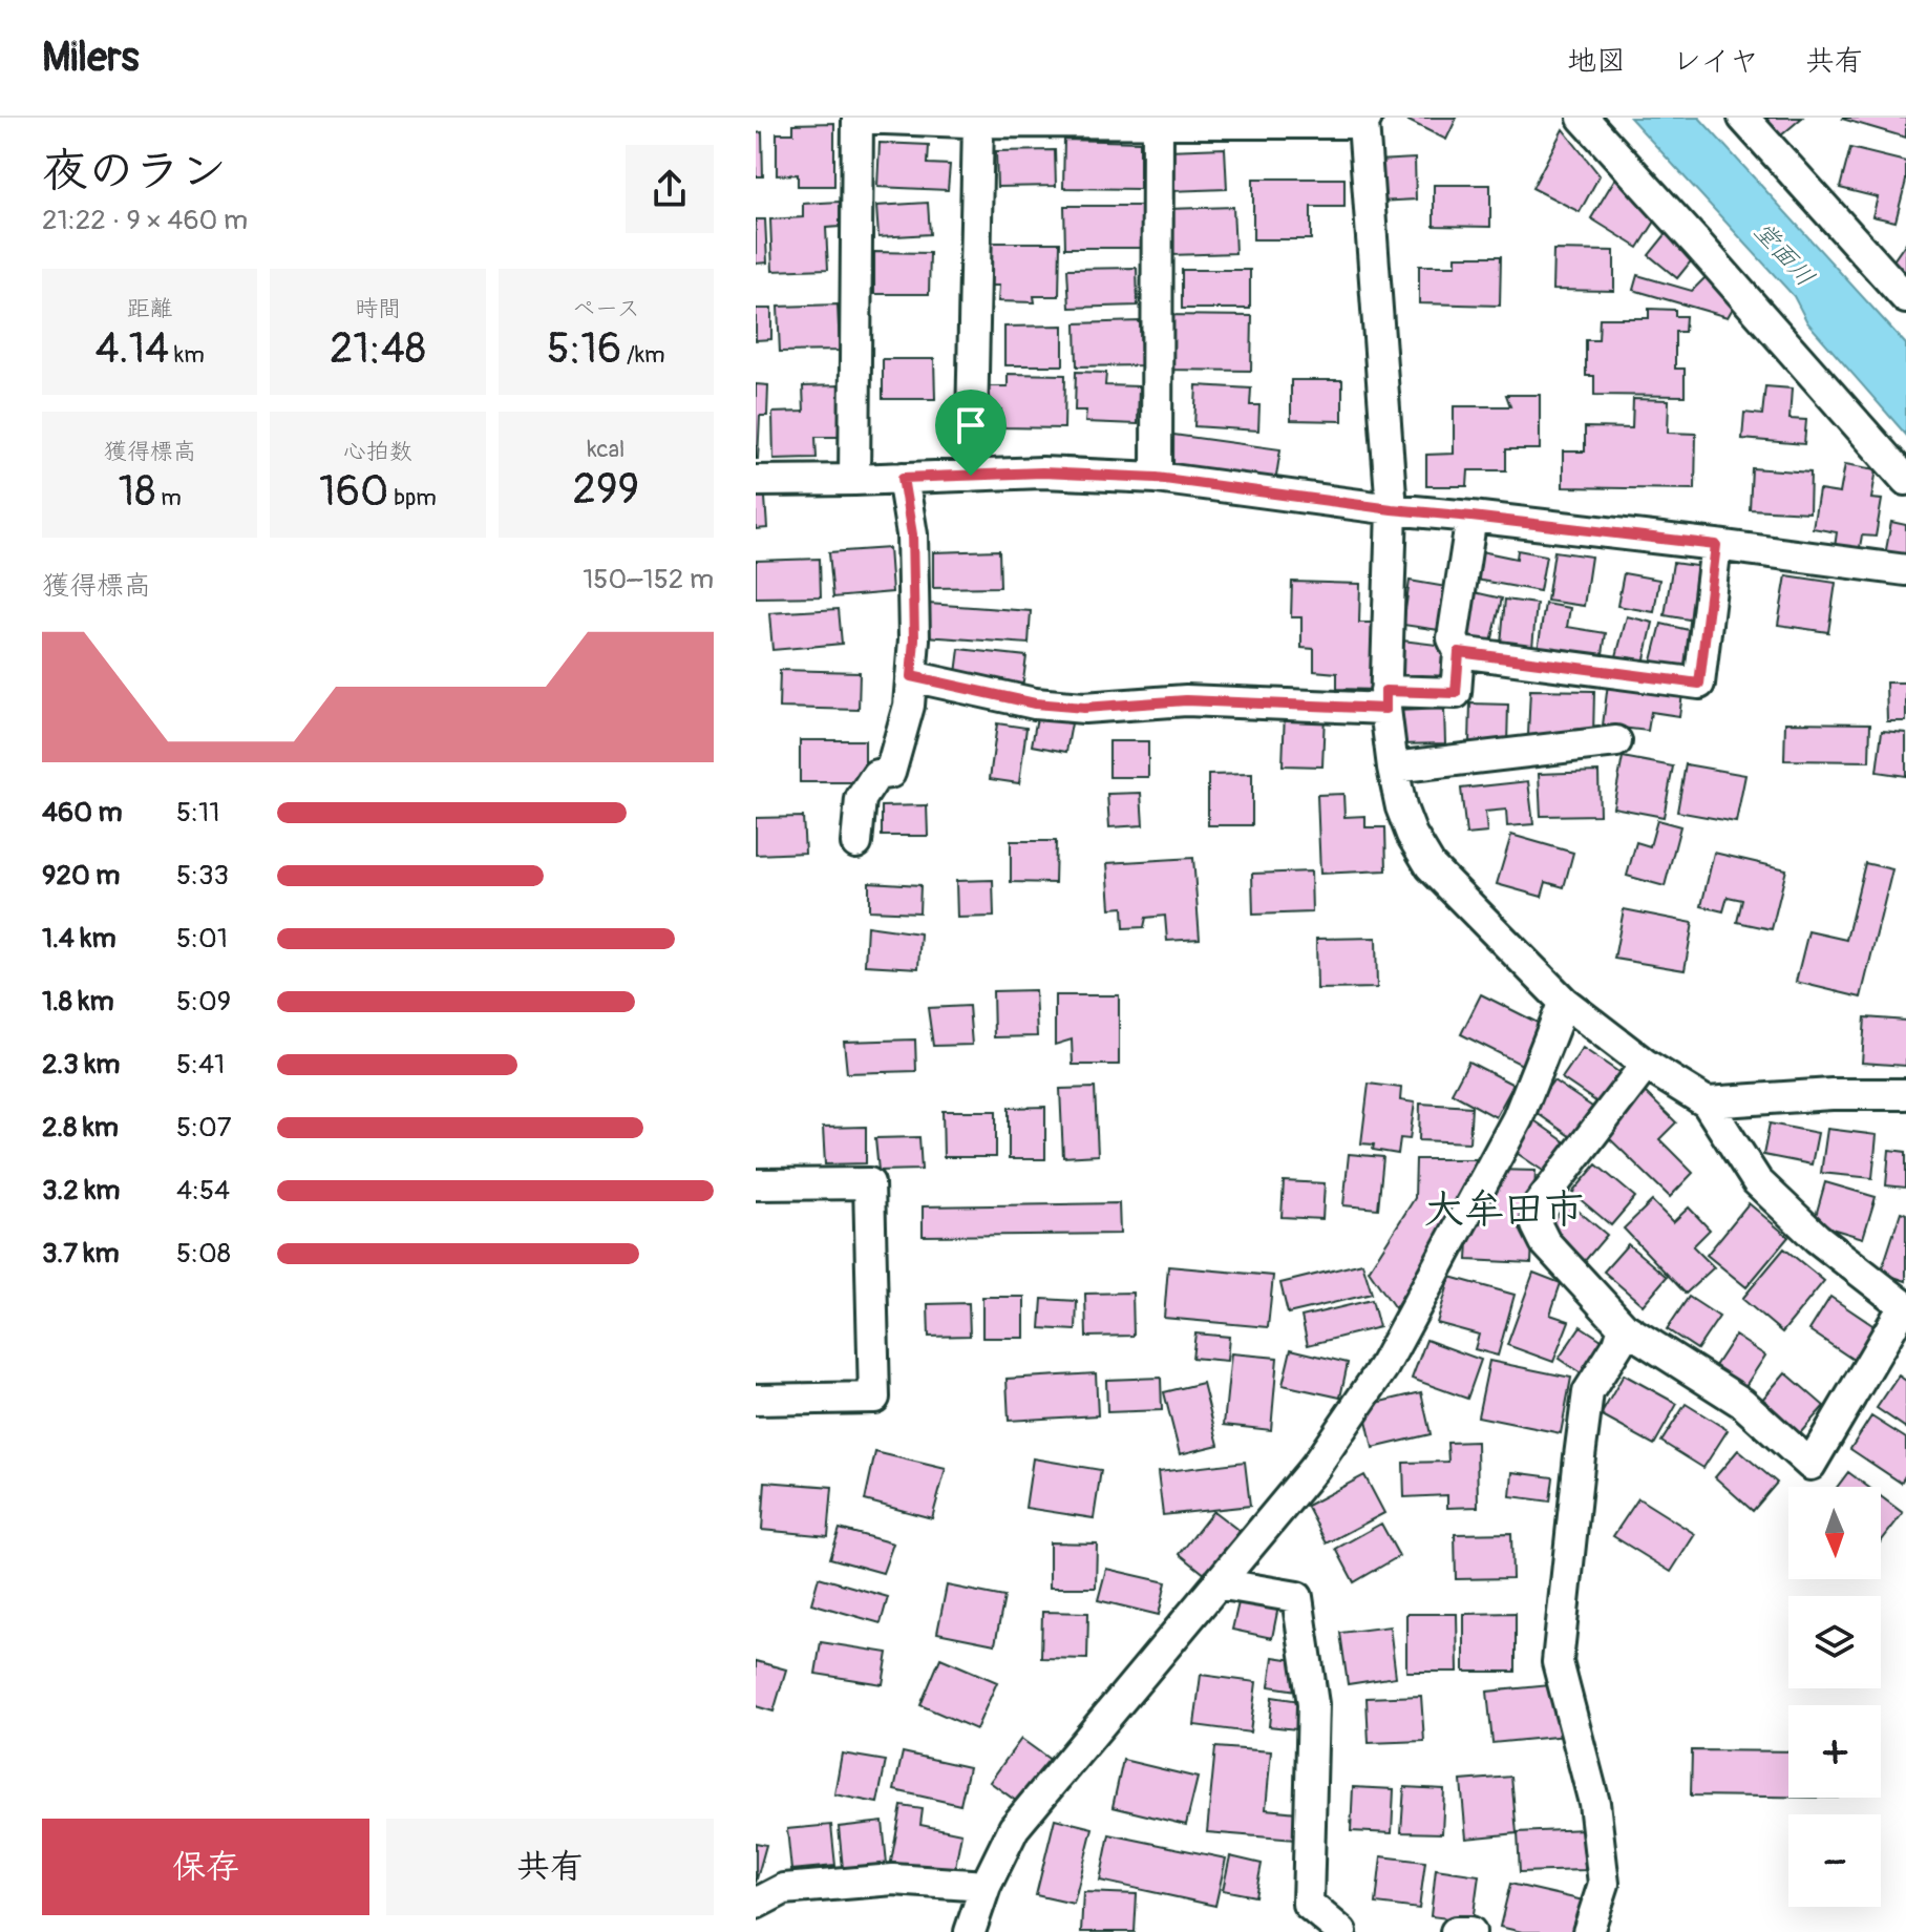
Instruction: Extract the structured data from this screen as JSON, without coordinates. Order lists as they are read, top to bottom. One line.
{"districts":["大牟田市"],"water":["堂面川"],"north":"bottom","page":{"header":"Milers","nav":["地図","レイヤ","共有"],"heading":["夜のラン","21:22 · 9 × 460 m"],"stats":[["距離","4.14 km"],["時間","21:48"],["ペース","5:16 /km"],["獲得標高","18 m"],["心拍数","160 bpm"],["kcal","299"]],"chart":["獲得標高","150–152 m"],"list":[{"name":"460 m","note":"5:11"},{"name":"920 m","note":"5:33"},{"name":"1.4 km","note":"5:01"},{"name":"1.8 km","note":"5:09"},{"name":"2.3 km","note":"5:41"},{"name":"2.8 km","note":"5:07"},{"name":"3.2 km","note":"4:54"},{"name":"3.7 km","note":"5:08"}],"map_buttons":["+","−"],"buttons":["保存","共有"]}}
